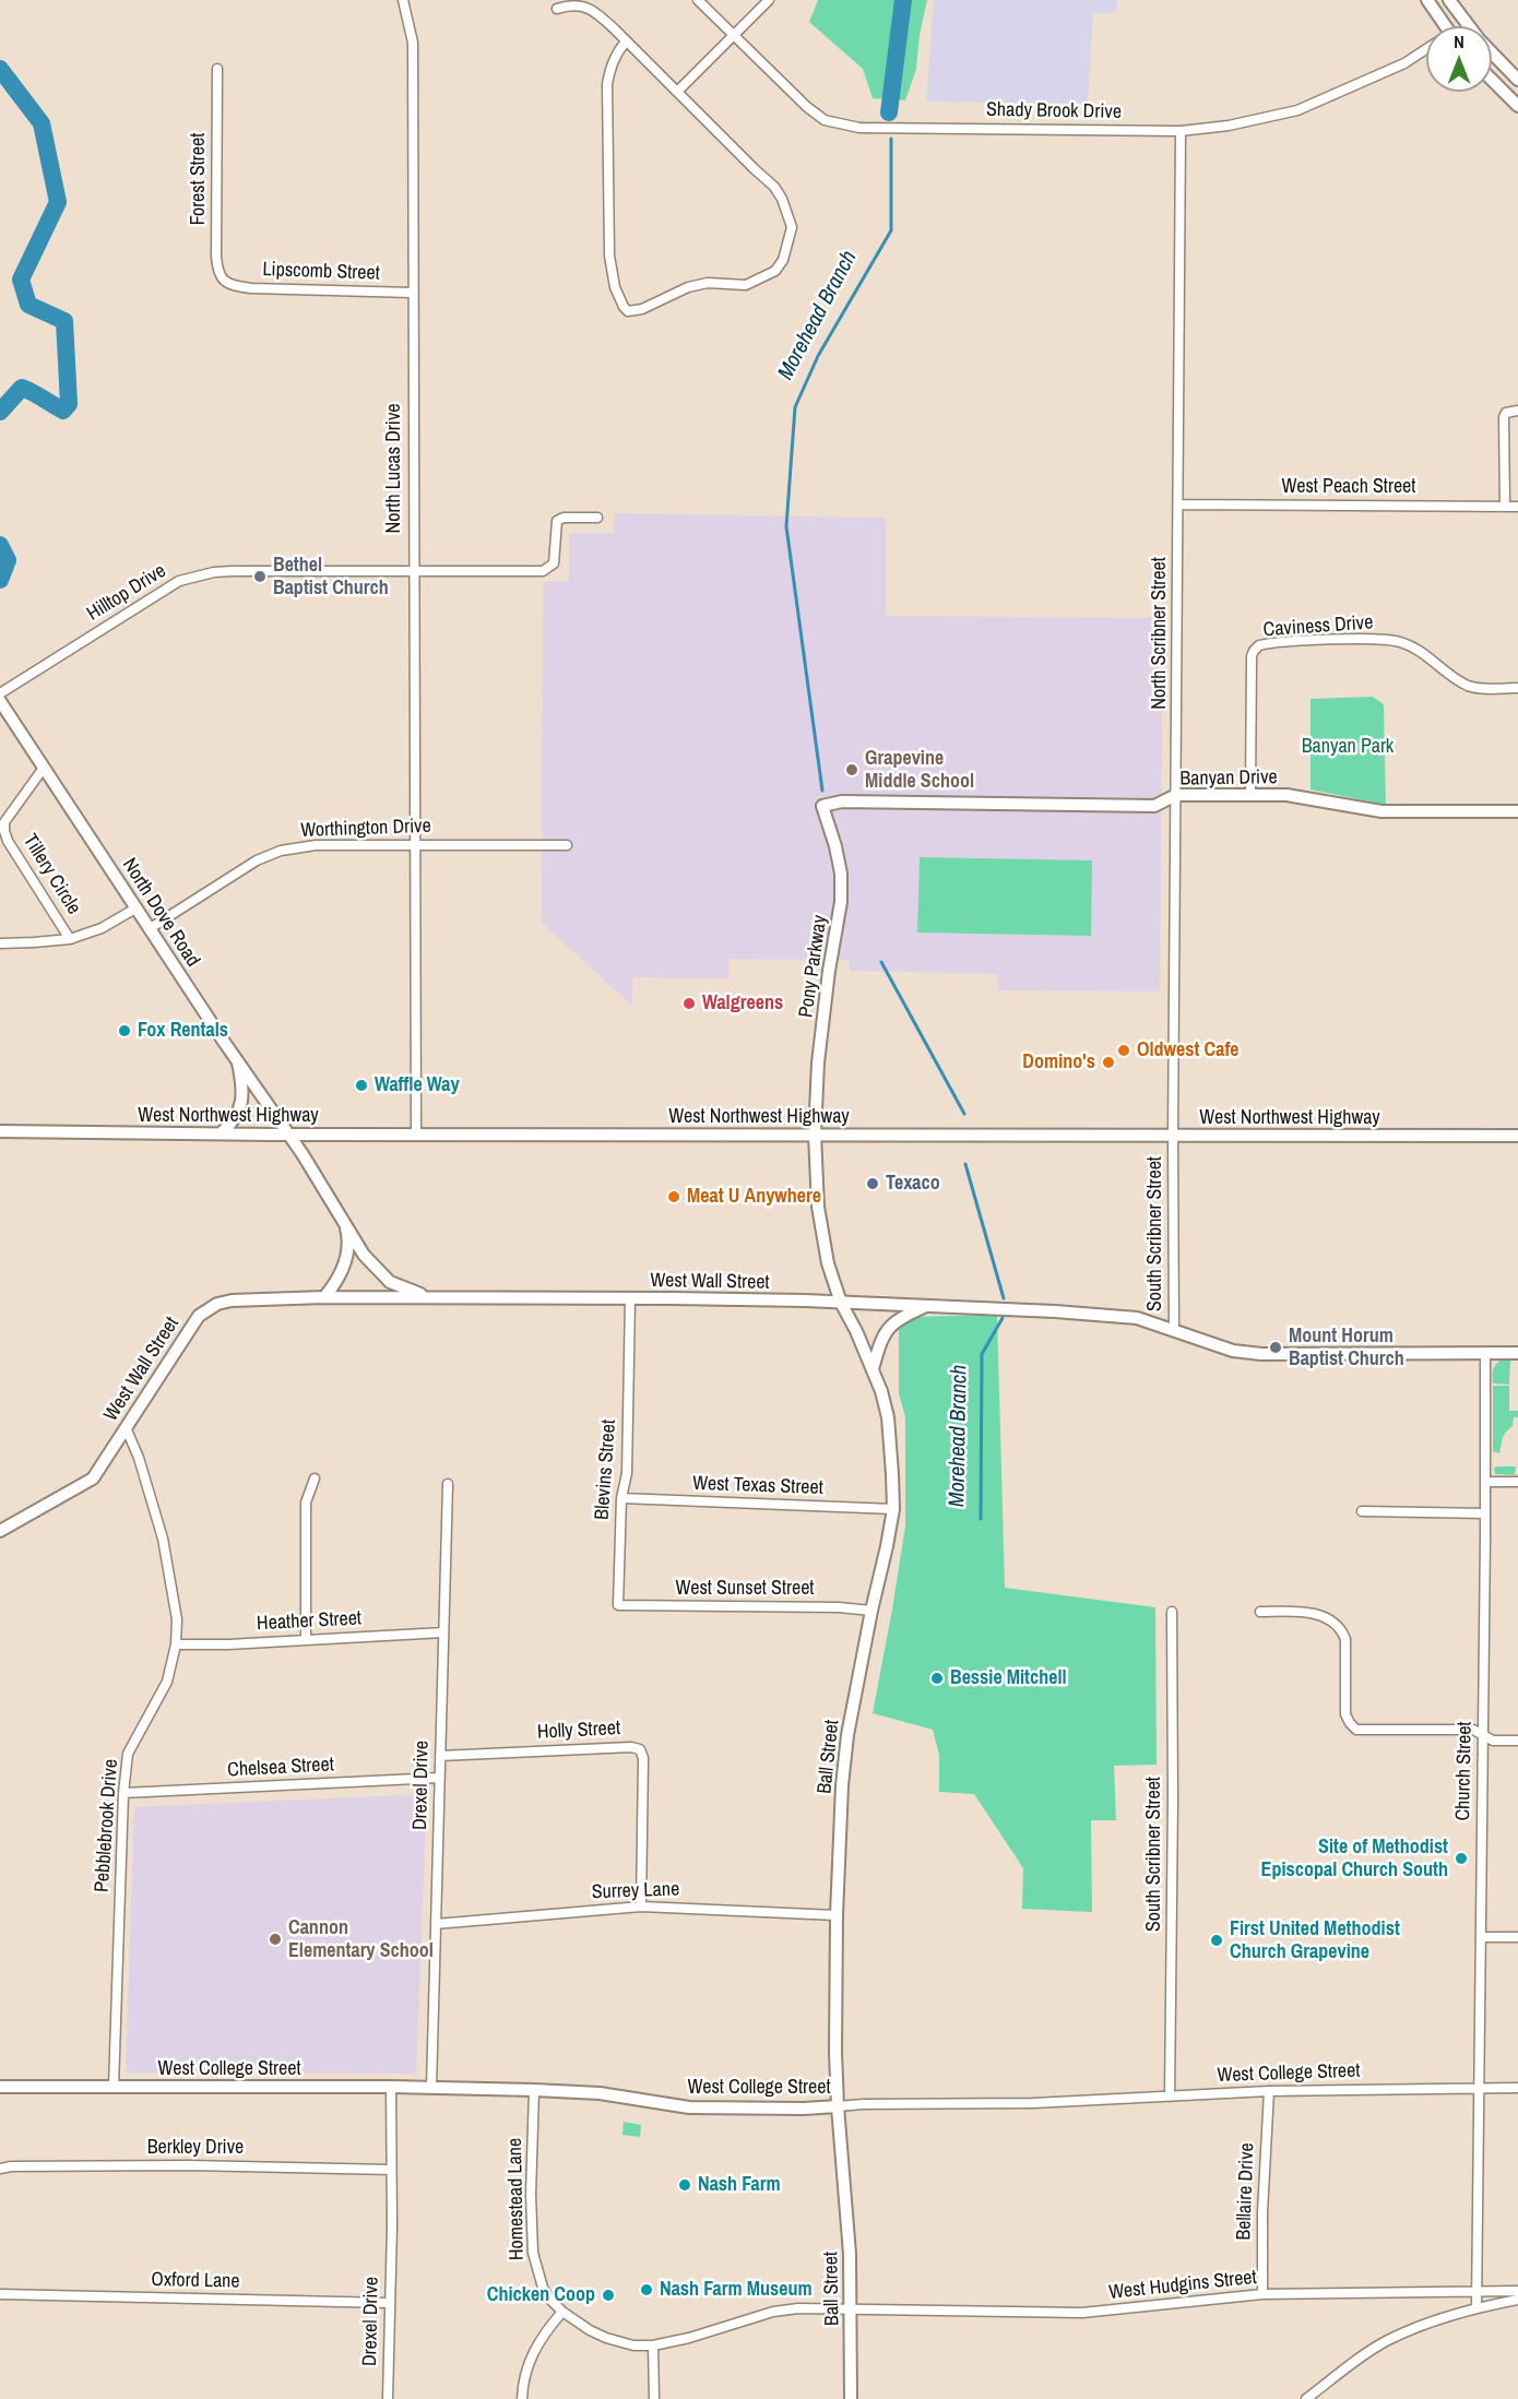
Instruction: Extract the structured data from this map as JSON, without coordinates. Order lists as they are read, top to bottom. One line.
{"streets":{"street":["Shady Brook Drive","Forest Street","Lipscomb Street","North Lucas Drive","West Peach Street","Hilltop Drive","Caviness Drive","North Scribner Street","Banyan Drive","Worthington Drive","Tillery Circle","North Dove Road","Pony Parkway","West Northwest Highway","South Scribner Street","West Wall Street","Blevins Street","West Texas Street","West Sunset Street","Heather Street","Holly Street","Ball Street","Chelsea Street","Church Street","Drexel Drive","Pebblebrook Drive","Surrey Lane","West College Street","Berkley Drive","Bellaire Drive","Homestead Lane","Oxford Lane","West Hudgins Street"]},"crossings":[["Shady Brook Drive","North Scribner Street"],["Forest Street","Lipscomb Street"],["Lipscomb Street","North Lucas Drive"],["North Lucas Drive","Hilltop Drive"],["North Lucas Drive","Worthington Drive"],["North Lucas Drive","West Northwest Highway"],["West Peach Street","North Scribner Street"],["Caviness Drive","Banyan Drive"],["North Scribner Street","Banyan Drive"],["North Scribner Street","West Northwest Highway"],["North Scribner Street","South Scribner Street"],["Banyan Drive","Pony Parkway"],["Worthington Drive","North Dove Road"],["Tillery Circle","North Dove Road"],["North Dove Road","West Northwest Highway"],["North Dove Road","West Wall Street"],["Pony Parkway","West Northwest Highway"],["Pony Parkway","Ball Street"],["West Northwest Highway","South Scribner Street"],["West Northwest Highway","Ball Street"],["South Scribner Street","West Wall Street"],["South Scribner Street","West College Street"],["West Wall Street","Blevins Street"],["West Wall Street","Ball Street"],["West Wall Street","Church Street"],["West Wall Street","Pebblebrook Drive"],["Blevins Street","West Texas Street"],["Blevins Street","West Sunset Street"],["West Texas Street","Ball Street"],["West Sunset Street","Ball Street"],["Heather Street","Drexel Drive"],["Heather Street","Pebblebrook Drive"],["Holly Street","Drexel Drive"],["Holly Street","Surrey Lane"],["Ball Street","Surrey Lane"],["Ball Street","West College Street"],["Ball Street","Homestead Lane"],["Ball Street","West Hudgins Street"],["Chelsea Street","Drexel Drive"],["Chelsea Street","Pebblebrook Drive"],["Church Street","West College Street"],["Church Street","West Hudgins Street"],["Drexel Drive","Surrey Lane"],["Drexel Drive","West College Street"],["Drexel Drive","Berkley Drive"],["Drexel Drive","Oxford Lane"],["Pebblebrook Drive","West College Street"],["West College Street","Bellaire Drive"],["West College Street","Homestead Lane"],["Bellaire Drive","West Hudgins Street"],["Homestead Lane","West Hudgins Street"]],"water":["Morehead Branch"],"parks":["Banyan Park"],"places":["Bethel Baptist Church","Grapevine Middle School","Walgreens","Fox Rentals","Oldwest Cafe","Domino's","Waffle Way","Texaco","Meat U Anywhere","Mount Horum Baptist Church","Bessie Mitchell","Site of Methodist Episcopal Church South","Cannon Elementary School","First United Methodist Church Grapevine","Nash Farm","Nash Farm Museum","Chicken Coop"],"north":"top"}
